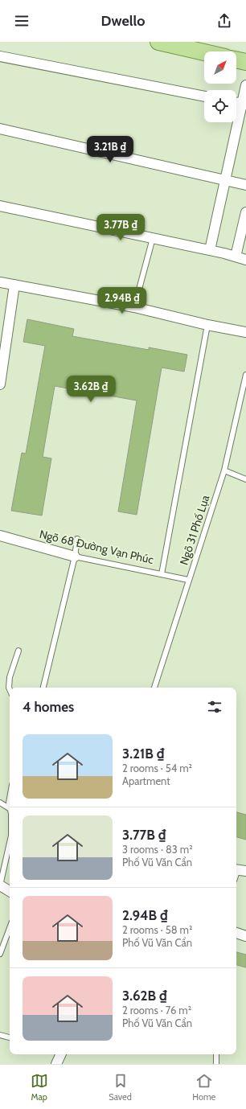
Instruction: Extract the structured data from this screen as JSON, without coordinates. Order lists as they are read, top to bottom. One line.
{"streets":{"street":["Ngõ 68 Đường Vạn Phúc"],"lane":["Ngõ 31 Phố Lụa"]},"crossings":[["Ngõ 31 Phố Lụa","Ngõ 68 Đường Vạn Phúc"]],"north":"top right","page":{"header":"Dwello","price":["3.21B ₫","3.77B ₫","2.94B ₫","3.62B ₫"],"heading":"4 homes","list":[{"name":"3.21B ₫","note":"2 rooms · 54 m² · Apartment"},{"name":"3.77B ₫","note":"3 rooms · 83 m² · Phố Vũ Văn Cẩn"},{"name":"2.94B ₫","note":"2 rooms · 58 m² · Phố Vũ Văn Cẩn"},{"name":"3.62B ₫","note":"2 rooms · 76 m² · Phố Vũ Văn Cẩn"}],"tabs":["Map","Saved","Home"]}}
